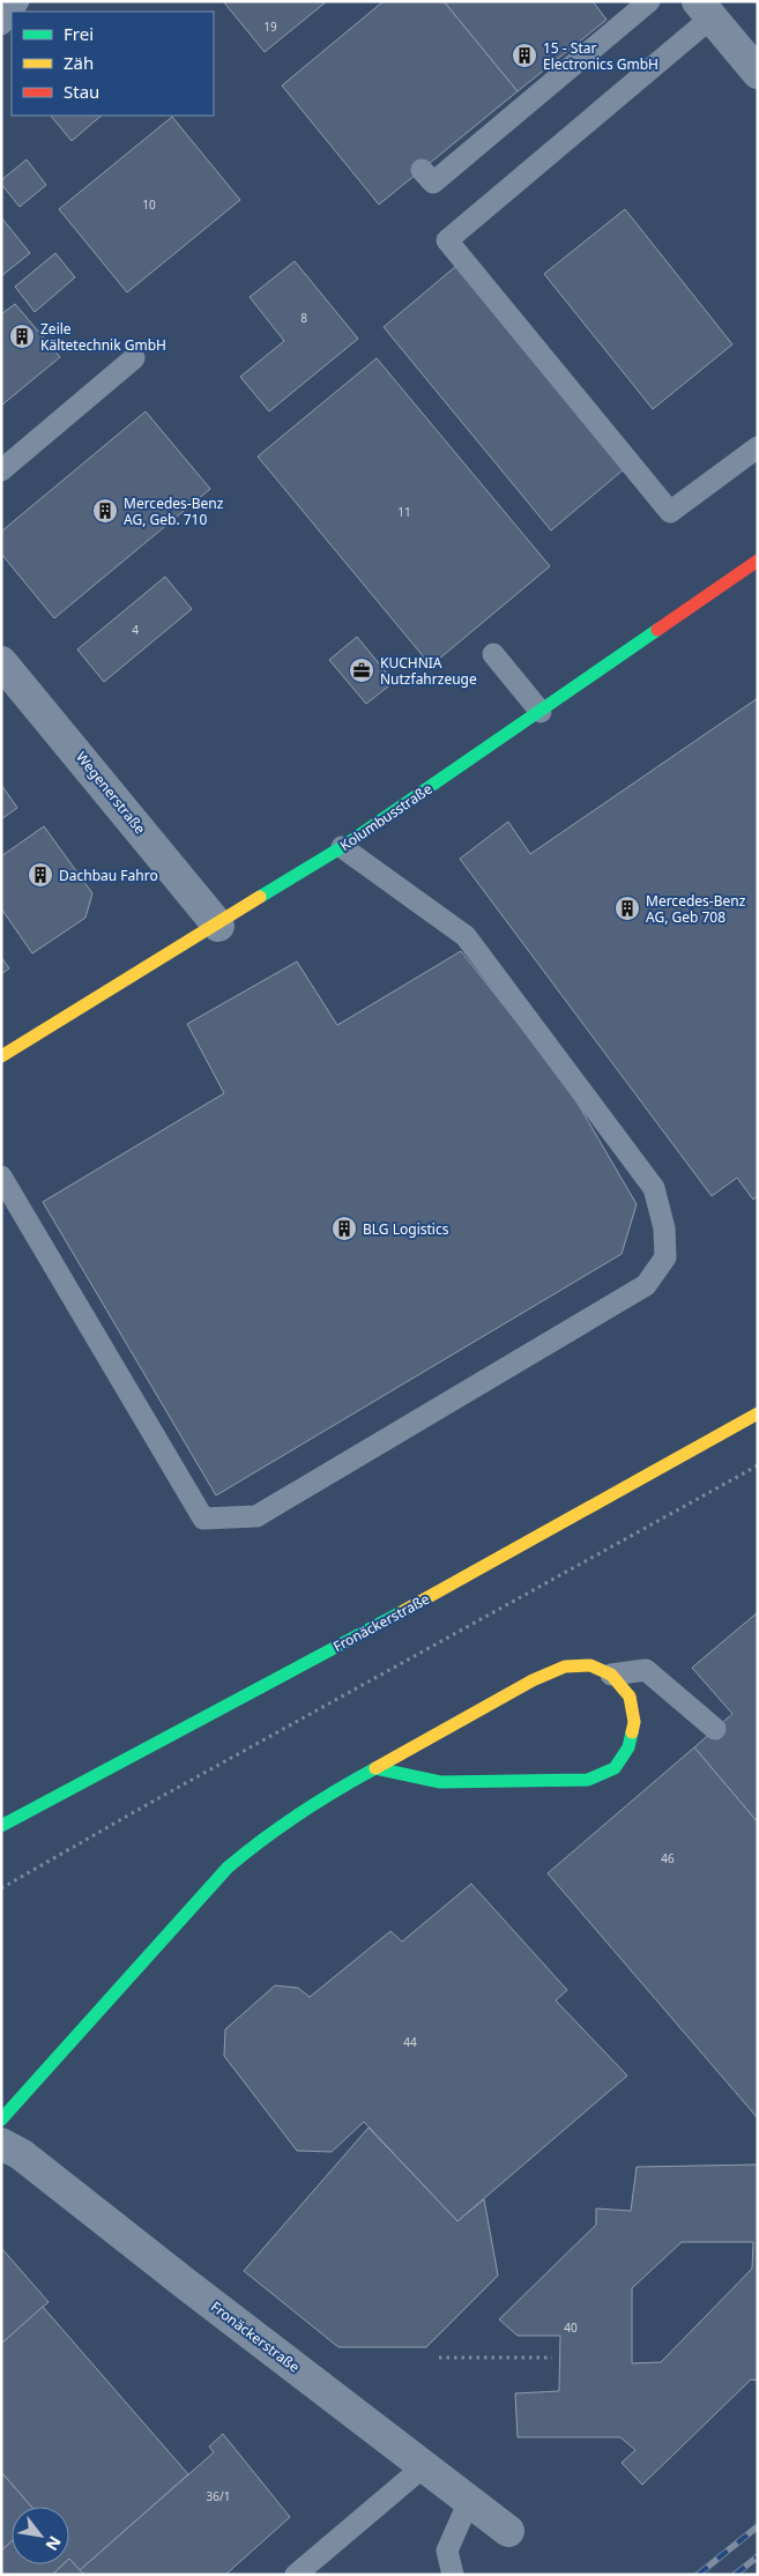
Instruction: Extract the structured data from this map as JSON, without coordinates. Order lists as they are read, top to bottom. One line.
{"streets":{"street":["Wegenerstraße","Kolumbusstraße","Fronäckerstraße"]},"crossings":[["Wegenerstraße","Kolumbusstraße"]],"places":{"building":["15 - Star Electronics GmbH","Zeile Kältetechnik GmbH","Mercedes-Benz AG, Geb. 710","Dachbau Fahro","Mercedes-Benz AG, Geb 708","BLG Logistics"],"office":["KUCHNIA Nutzfahrzeuge"]},"house_numbers":["19","10","8","11","4","46","44","40","36/1"],"legend":["Frei","Zäh","Stau"],"north":"bottom right"}
